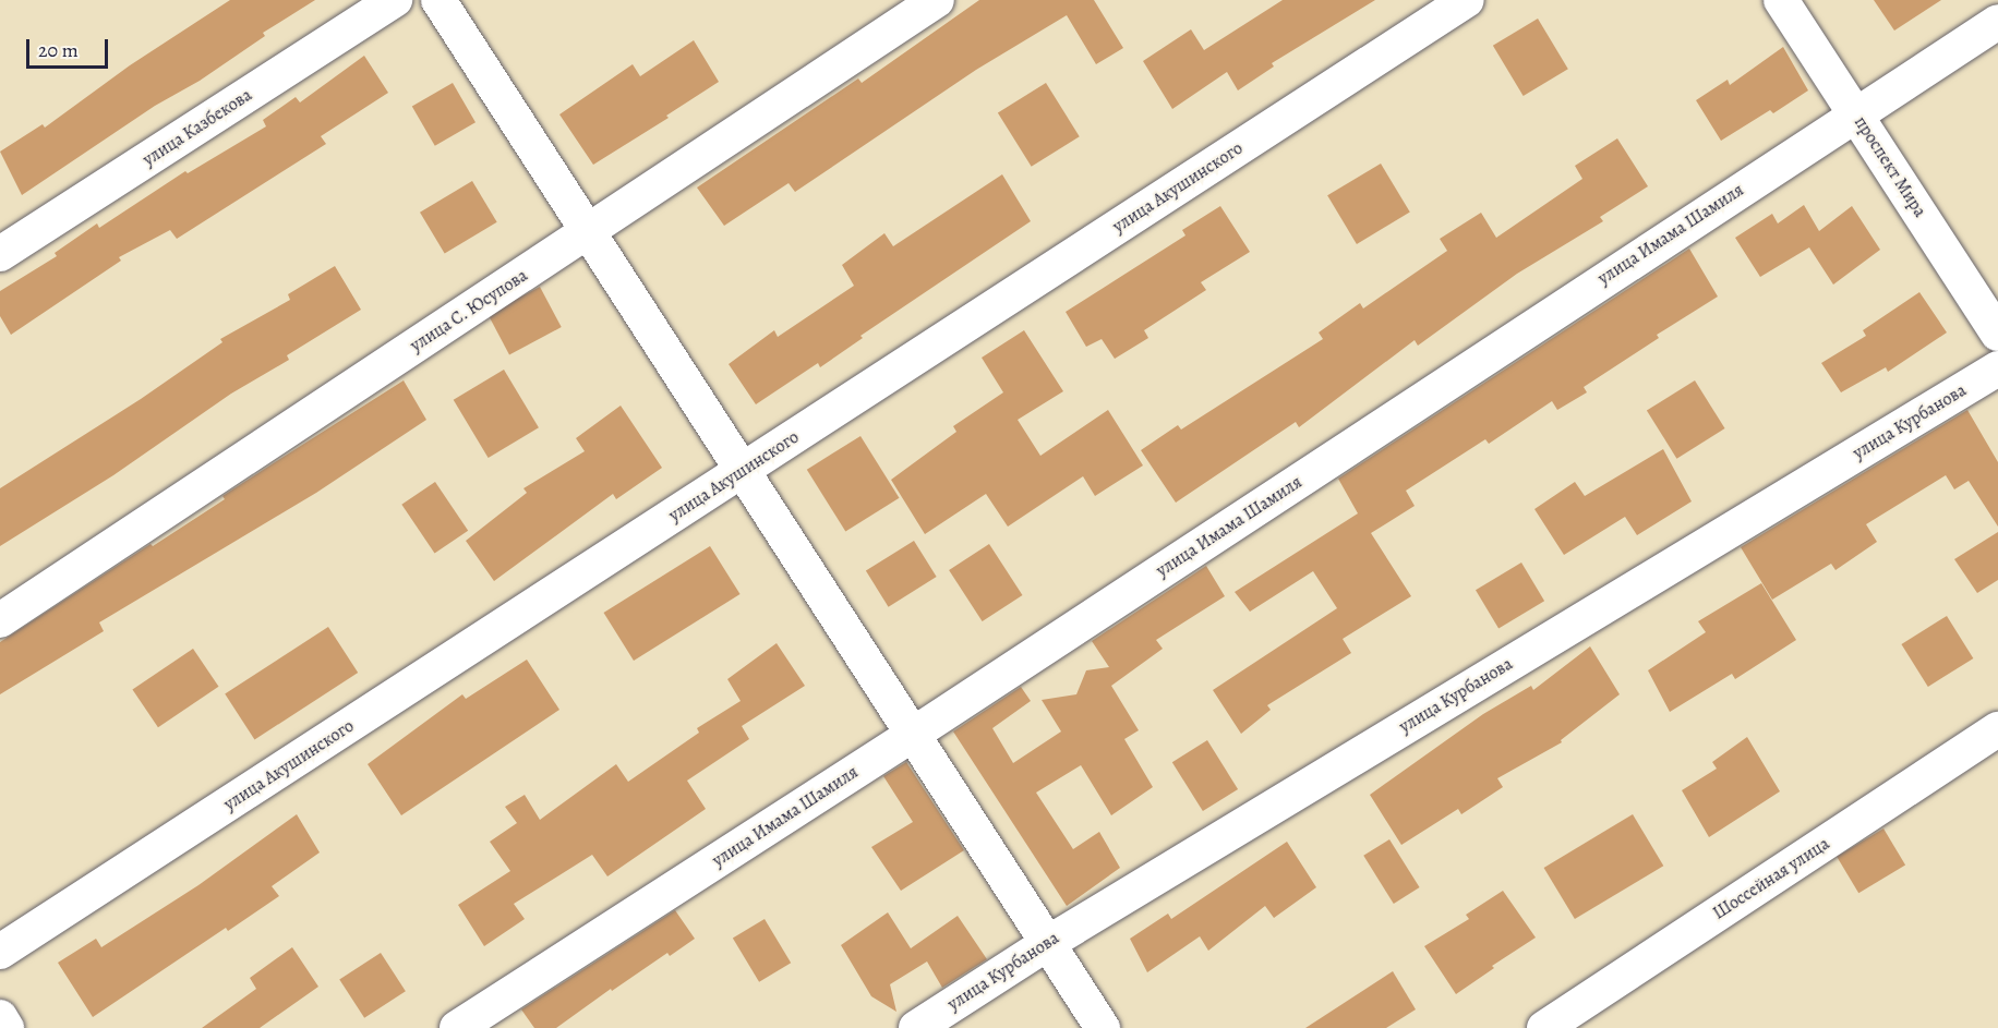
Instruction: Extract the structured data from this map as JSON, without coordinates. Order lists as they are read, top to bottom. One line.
{"streets":{"street":["улица Казбекова","проспект Мира","улица Акушинского","улица Имама Шамиля","улица С. Юсупова","улица Курбанова","Шоссейная улица"]},"crossings":[["проспект Мира","улица Имама Шамиля"]],"scale_bar":"20 m"}
